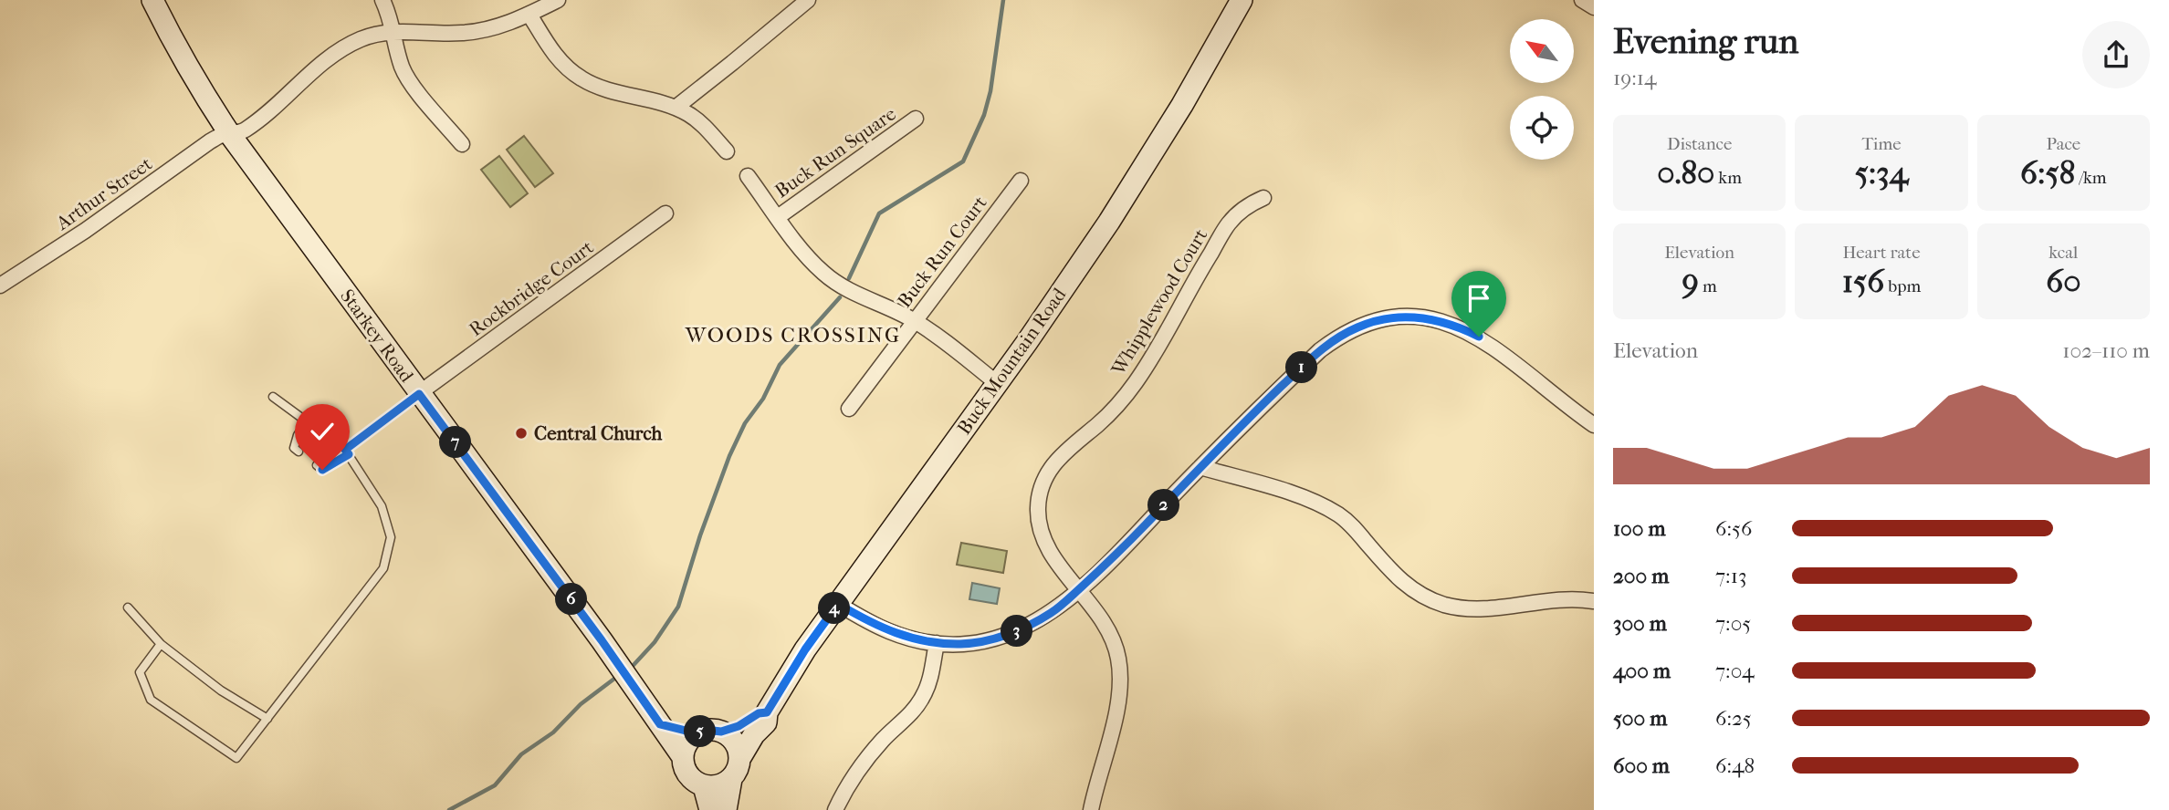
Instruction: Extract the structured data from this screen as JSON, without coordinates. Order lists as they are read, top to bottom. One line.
{"streets":{"main road":["Starkey Road","Buck Mountain Road"],"street":["Buck Run Square","Arthur Street","Buck Run Court","Rockbridge Court","Whipplewood Court"]},"crossings":[["Arthur Street","Starkey Road"],["Rockbridge Court","Starkey Road"],["Starkey Road","Buck Mountain Road"]],"districts":["WOODS CROSSING"],"places":["Central Church"],"north":"top left","page":{"heading":["Evening run","19:14"],"stats":[["Distance","0.80 km"],["Time","5:34"],["Pace","6:58 /km"],["Elevation","9 m"],["Heart rate","156 bpm"],["kcal","60"]],"chart":["Elevation","102–110 m"],"pins":["1","7","2","6","4","3","5"],"list":[{"name":"100 m","note":"6:56"},{"name":"200 m","note":"7:13"},{"name":"300 m","note":"7:05"},{"name":"400 m","note":"7:04"},{"name":"500 m","note":"6:25"},{"name":"600 m","note":"6:48"}]}}
